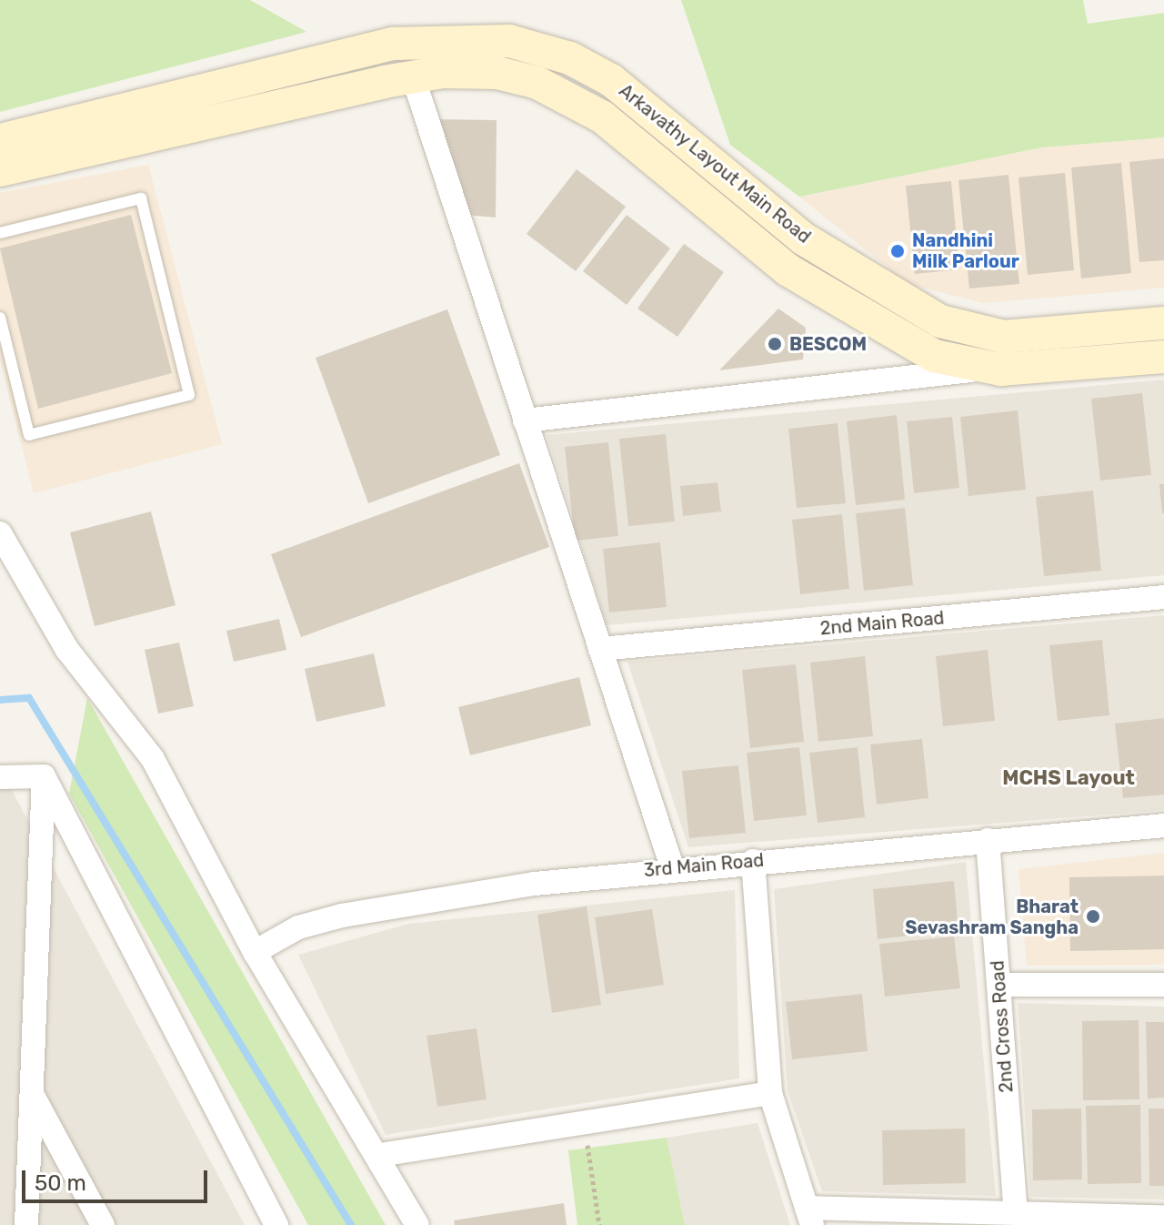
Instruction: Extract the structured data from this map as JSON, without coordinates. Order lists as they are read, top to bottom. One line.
{"streets":{"main road":["Arkavathy Layout Main Road"],"street":["2nd Main Road","3rd Main Road","2nd Cross Road"]},"crossings":[["3rd Main Road","2nd Cross Road"]],"districts":["MCHS Layout"],"places":["Nandhini Milk Parlour","BESCOM","Bharat Sevashram Sangha"],"scale_bar":"50 m"}
